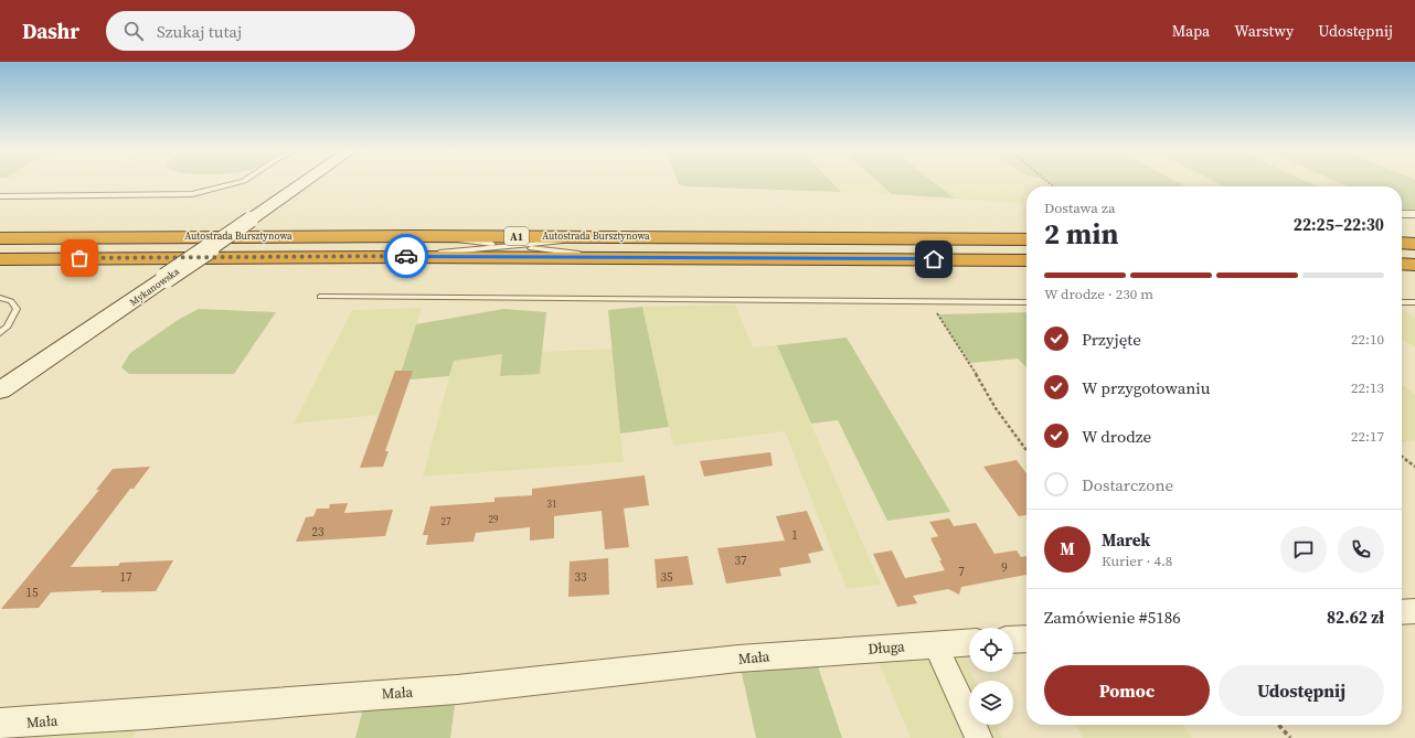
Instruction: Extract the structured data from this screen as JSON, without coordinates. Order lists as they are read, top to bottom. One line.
{"streets":{"highway":["Autostrada Bursztynowa","A1"],"main road":["Mykanowska"],"street":["Długa","Mała"]},"crossings":[["Długa","Mała"]],"house_numbers":["31","29","27","23","1","37","9","7","17","33","35","15"],"page":{"header":"Dashr","search":"Szukaj tutaj","nav":["Mapa","Warstwy","Udostępnij"],"heading":["2 min","Dostawa za","22:25–22:30"],"panel":["Marek","Kurier · 4.8","Zamówienie #5186","82.62 zł"],"bar":"W drodze · 230 m","list":[["Przyjęte","22:10"],["W przygotowaniu","22:13"],["W drodze","22:17"],"Dostarczone"],"round":"M","buttons":["Pomoc","Udostępnij"]}}
